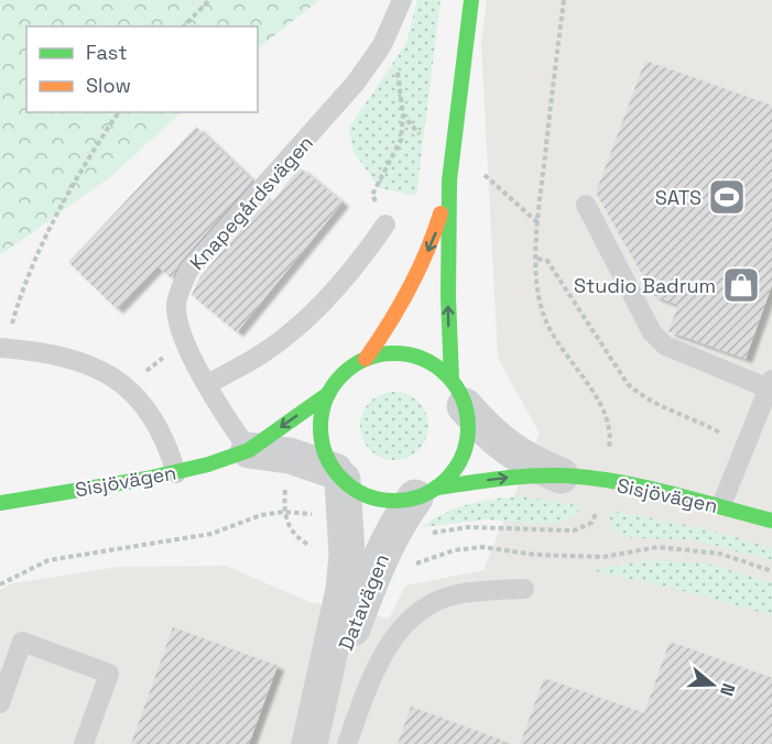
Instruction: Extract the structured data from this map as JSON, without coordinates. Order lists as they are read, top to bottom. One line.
{"streets":{"street":["Sisjövägen","Datavägen"],"lane":["Knapegårdsvägen"]},"crossings":[["Knapegårdsvägen","Sisjövägen"],["Sisjövägen","Datavägen"]],"places":{"sports":["SATS"],"shop":["Studio Badrum"]},"legend":["Fast","Slow"],"north":"right"}
